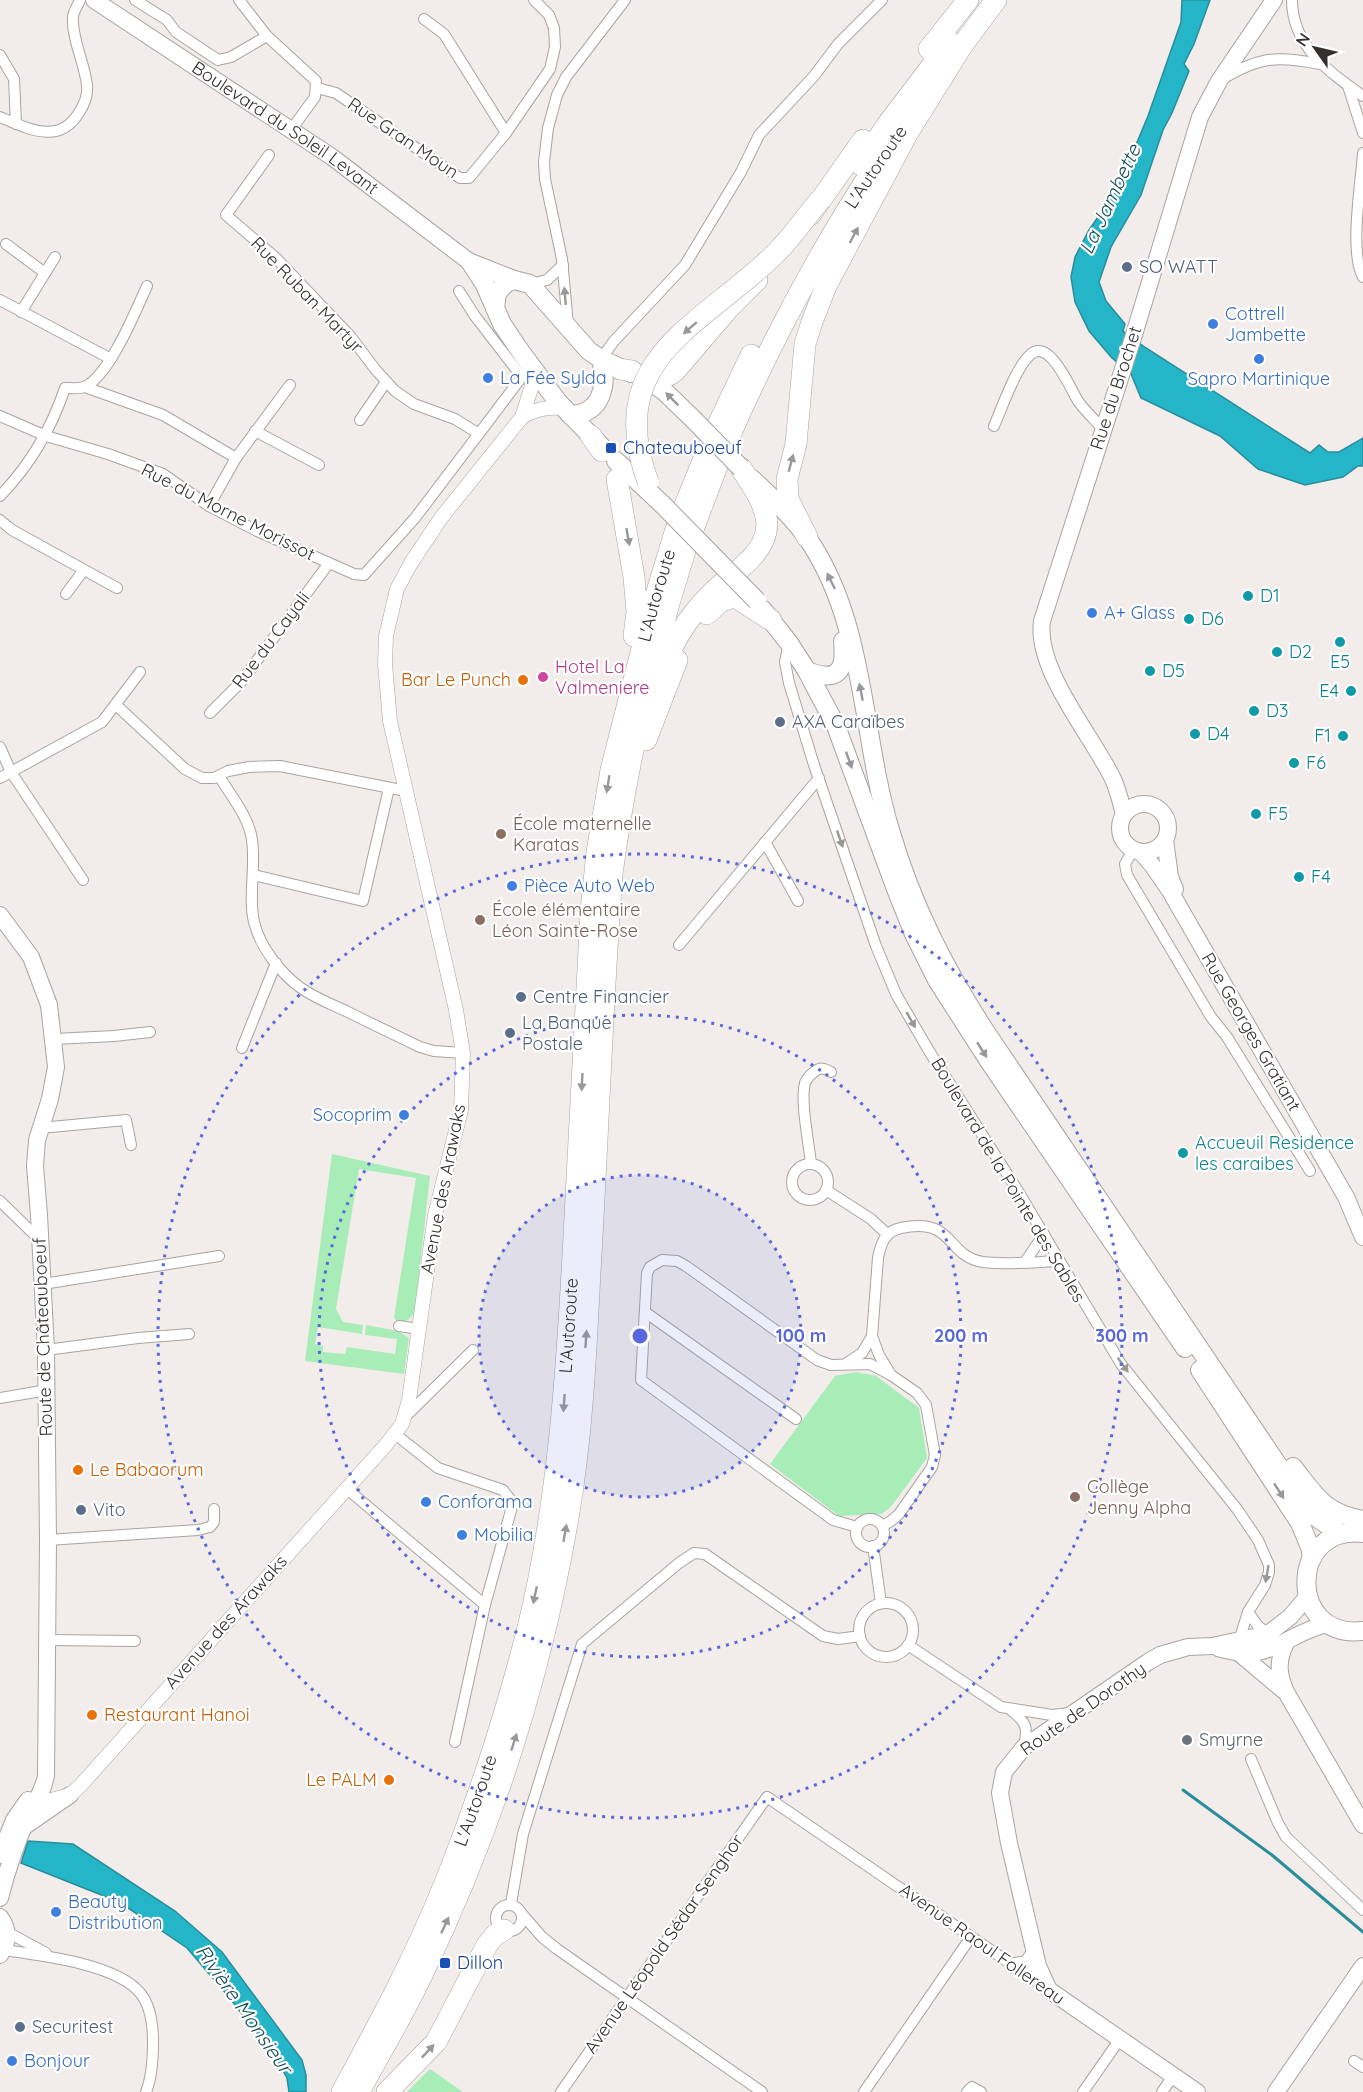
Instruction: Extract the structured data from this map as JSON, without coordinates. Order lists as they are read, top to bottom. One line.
{"streets":{"highway":["L'Autoroute"],"main road":["Boulevard du Soleil Levant","Rue du Brochet","Rue Georges Gratiant","Route de Châteauboeuf","Route de Dorothy","Avenue Raoul Follereau"],"street":["Rue Gran Moun","Rue Ruban Martyr","Rue du Morne Morissot","Rue du Cayali","Boulevard de la Pointe des Sables","Avenue des Arawaks","Avenue Léopold Sédar Senghor"]},"crossings":[["Boulevard du Soleil Levant","Rue du Morne Morissot"],["Boulevard du Soleil Levant","Avenue des Arawaks"],["Rue Ruban Martyr","Rue du Morne Morissot"],["Rue du Morne Morissot","Rue du Cayali"],["Rue du Morne Morissot","Avenue des Arawaks"],["Boulevard de la Pointe des Sables","Route de Dorothy"],["Route de Dorothy","Avenue Raoul Follereau"],["Avenue Léopold Sédar Senghor","Avenue Raoul Follereau"]],"one_way":["Boulevard de la Pointe des Sables"],"water":["La Jambette","Rivière Monsieur"],"places":{"other":["SO WATT","Cottrell Jambette","Sapro Martinique","La Fée Sylda","D1","A+ Glass","D6","E5","D2","D5","Hotel La Valmeniere","Bar Le Punch","E4","D3","AXA Caraïbes","D4","F1","F6","F5","École maternelle Karatas","F4","Pièce Auto Web","École élémentaire Léon Sainte-Rose","Centre Financier","La Banque Postale","Socoprim","Accueuil Residence les caraibes","Le Babaorum","Collège Jenny Alpha","Conforama","Vito","Mobilia","Restaurant Hanoi","Smyrne","Le PALM","Beauty Distribution","Securitest","Bonjour"],"transit":["Chateauboeuf","Dillon"]},"north":"top left","rings":["100 m","200 m","300 m"]}
